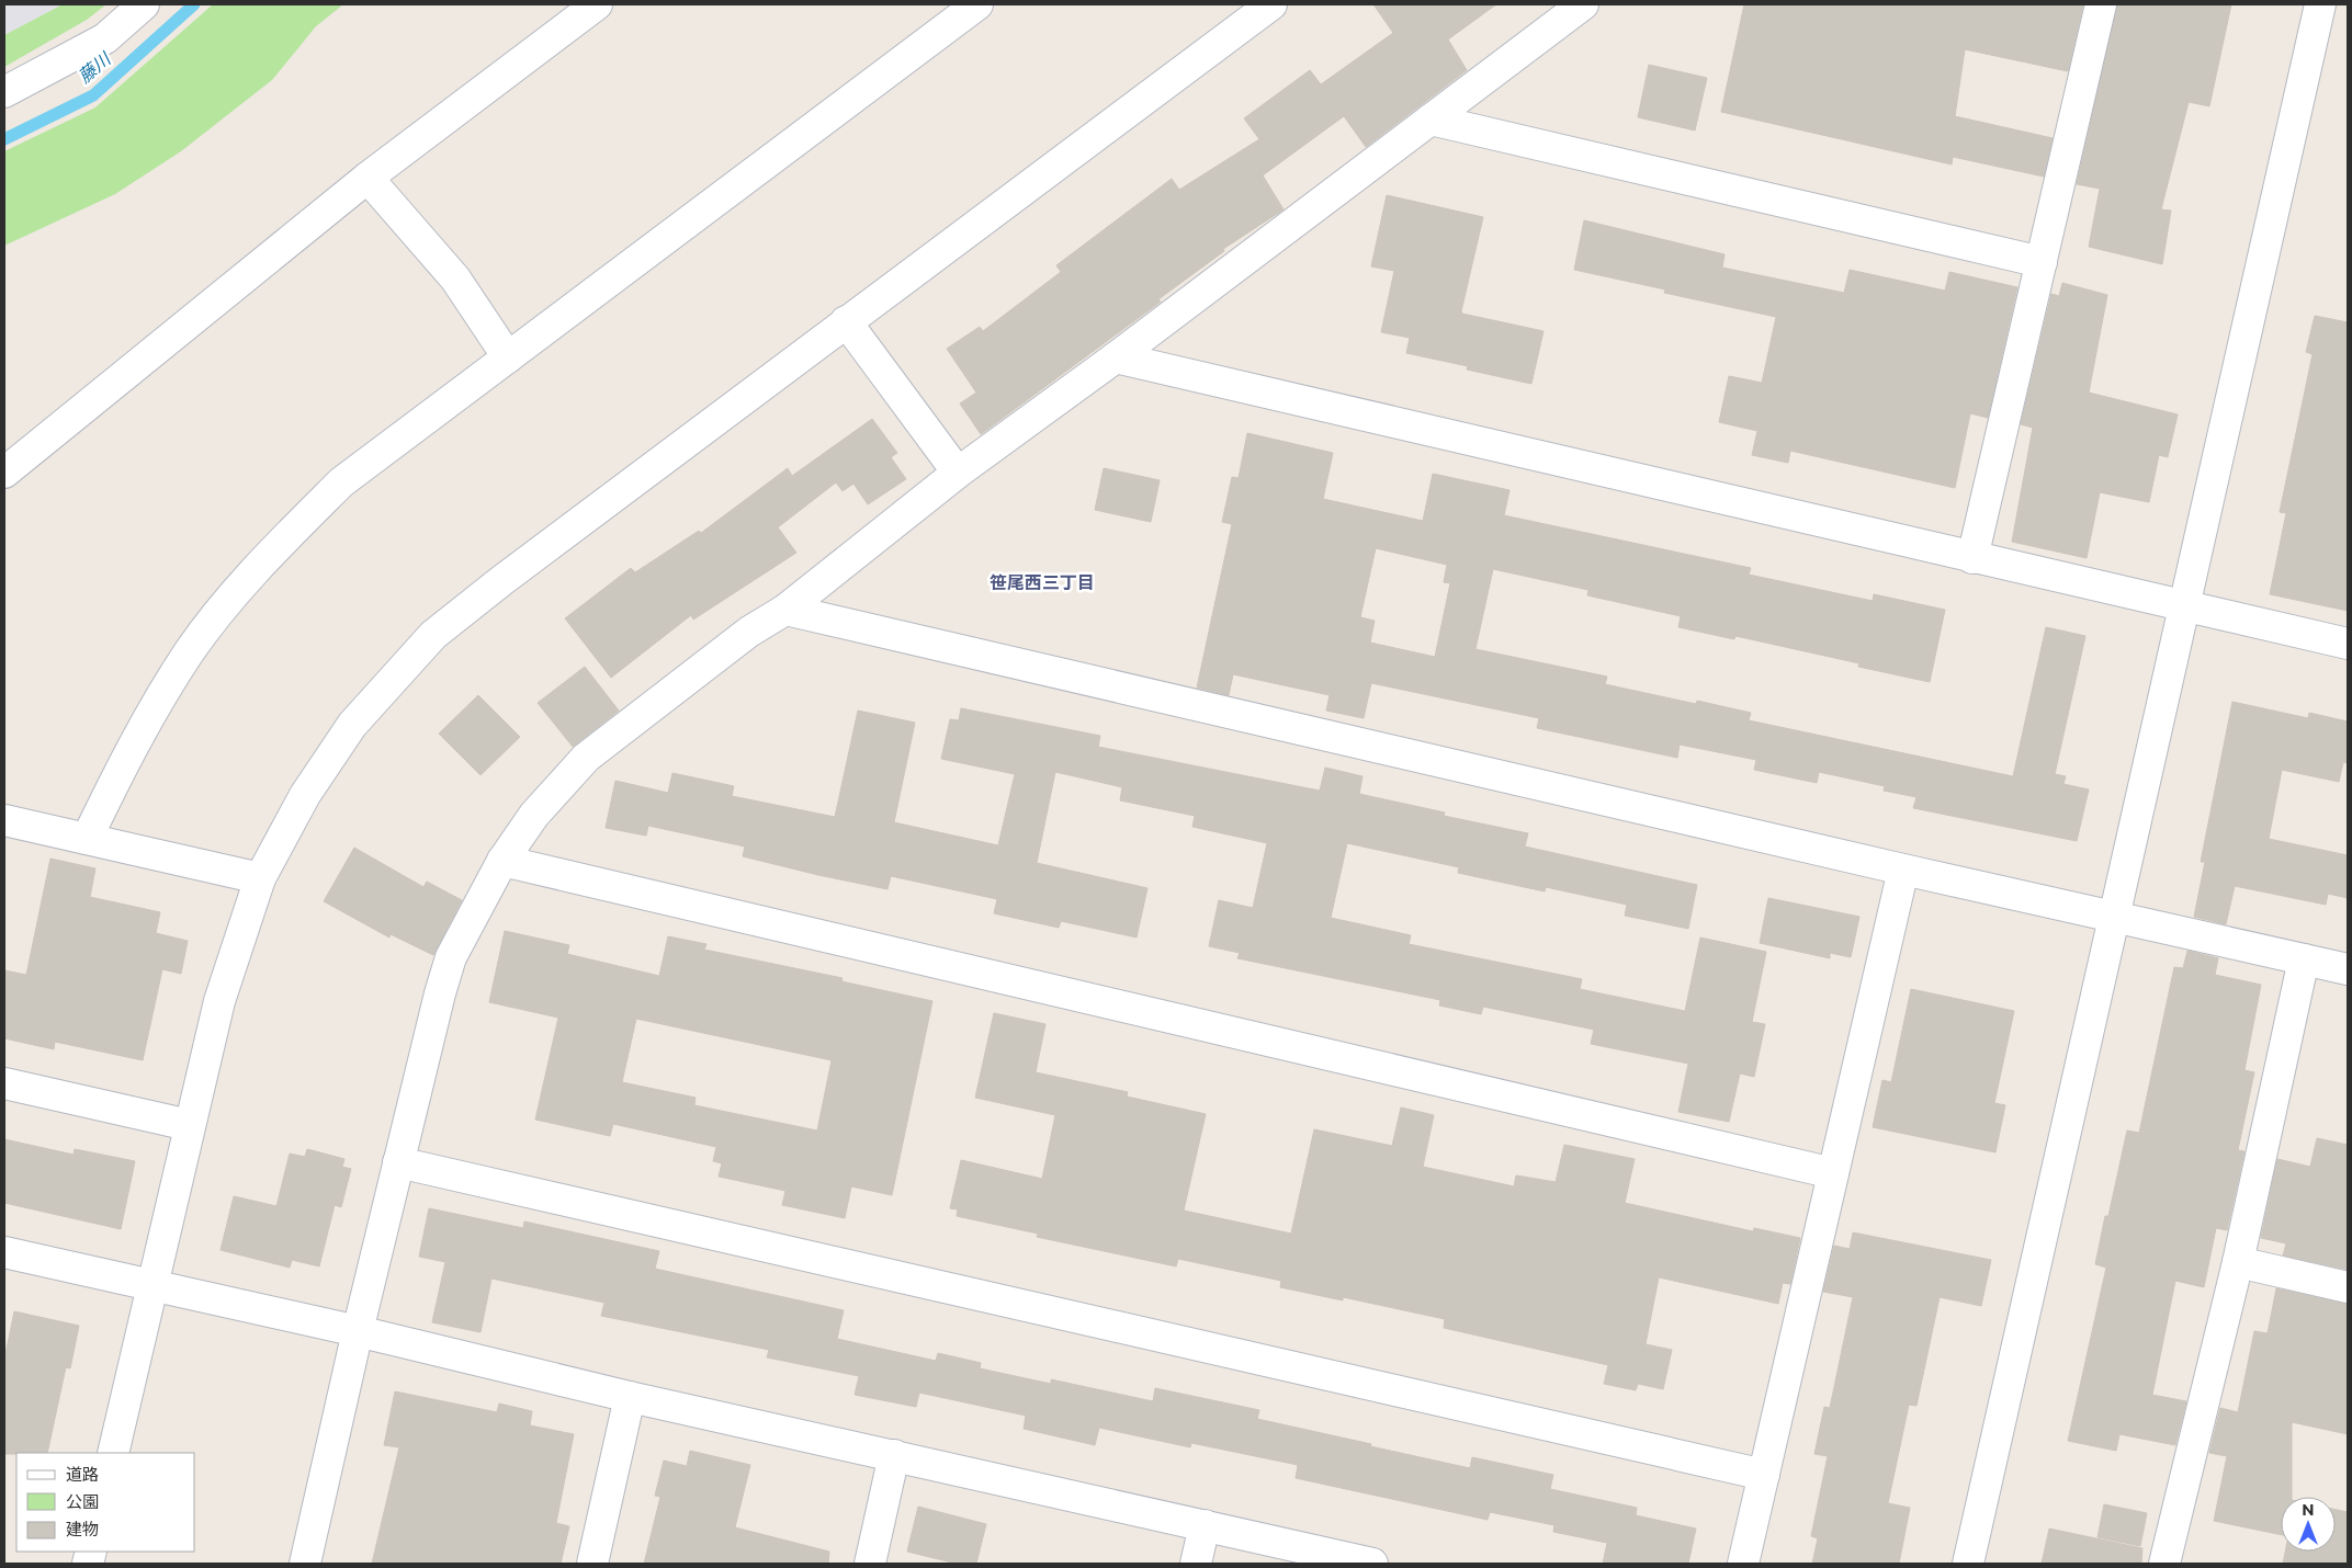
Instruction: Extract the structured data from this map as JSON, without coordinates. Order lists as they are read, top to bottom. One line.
{"districts":["笹尾西三丁目"],"water":["藤川"],"legend":["道路","公園","建物"],"north":"top"}
